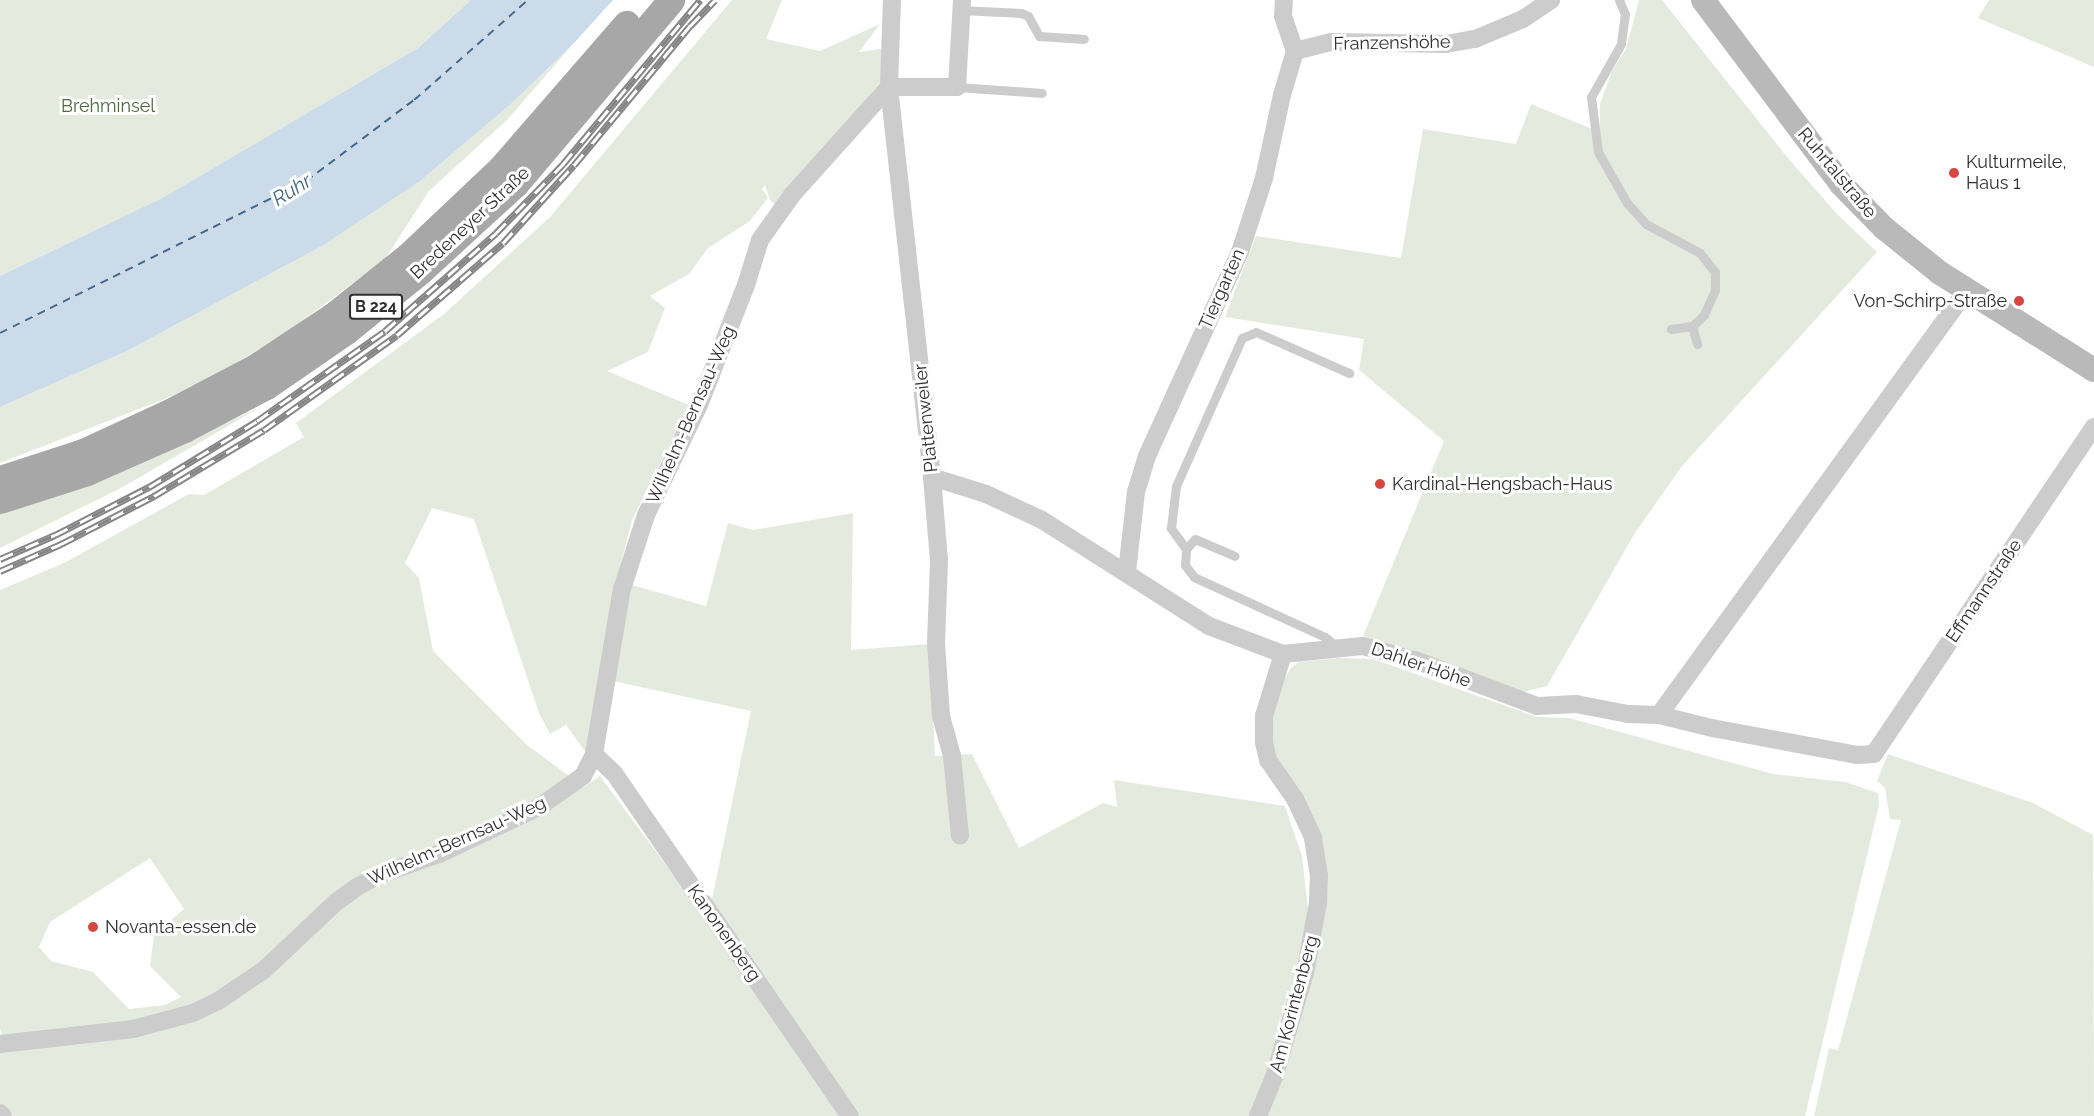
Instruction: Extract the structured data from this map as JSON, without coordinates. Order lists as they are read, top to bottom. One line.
{"streets":{"main road":["Ruhrtalstraße","Bredeneyer Straße","B 224"],"street":["Franzenshöhe","Tiergarten","Wilhelm-Bernsau-Weg","Plattenweiler","Effmannstraße","Dahler Höhe","Kanonenberg","Am Korintenberg"]},"crossings":[["Franzenshöhe","Tiergarten"],["Tiergarten","Dahler Höhe"],["Wilhelm-Bernsau-Weg","Plattenweiler"],["Wilhelm-Bernsau-Weg","Kanonenberg"],["Plattenweiler","Dahler Höhe"],["Effmannstraße","Dahler Höhe"],["Dahler Höhe","Am Korintenberg"]],"water":["Ruhr"],"parks":["Brehminsel"],"places":["Kulturmeile, Haus 1","Von-Schirp-Straße","Kardinal-Hengsbach-Haus","Novanta-essen.de"]}
